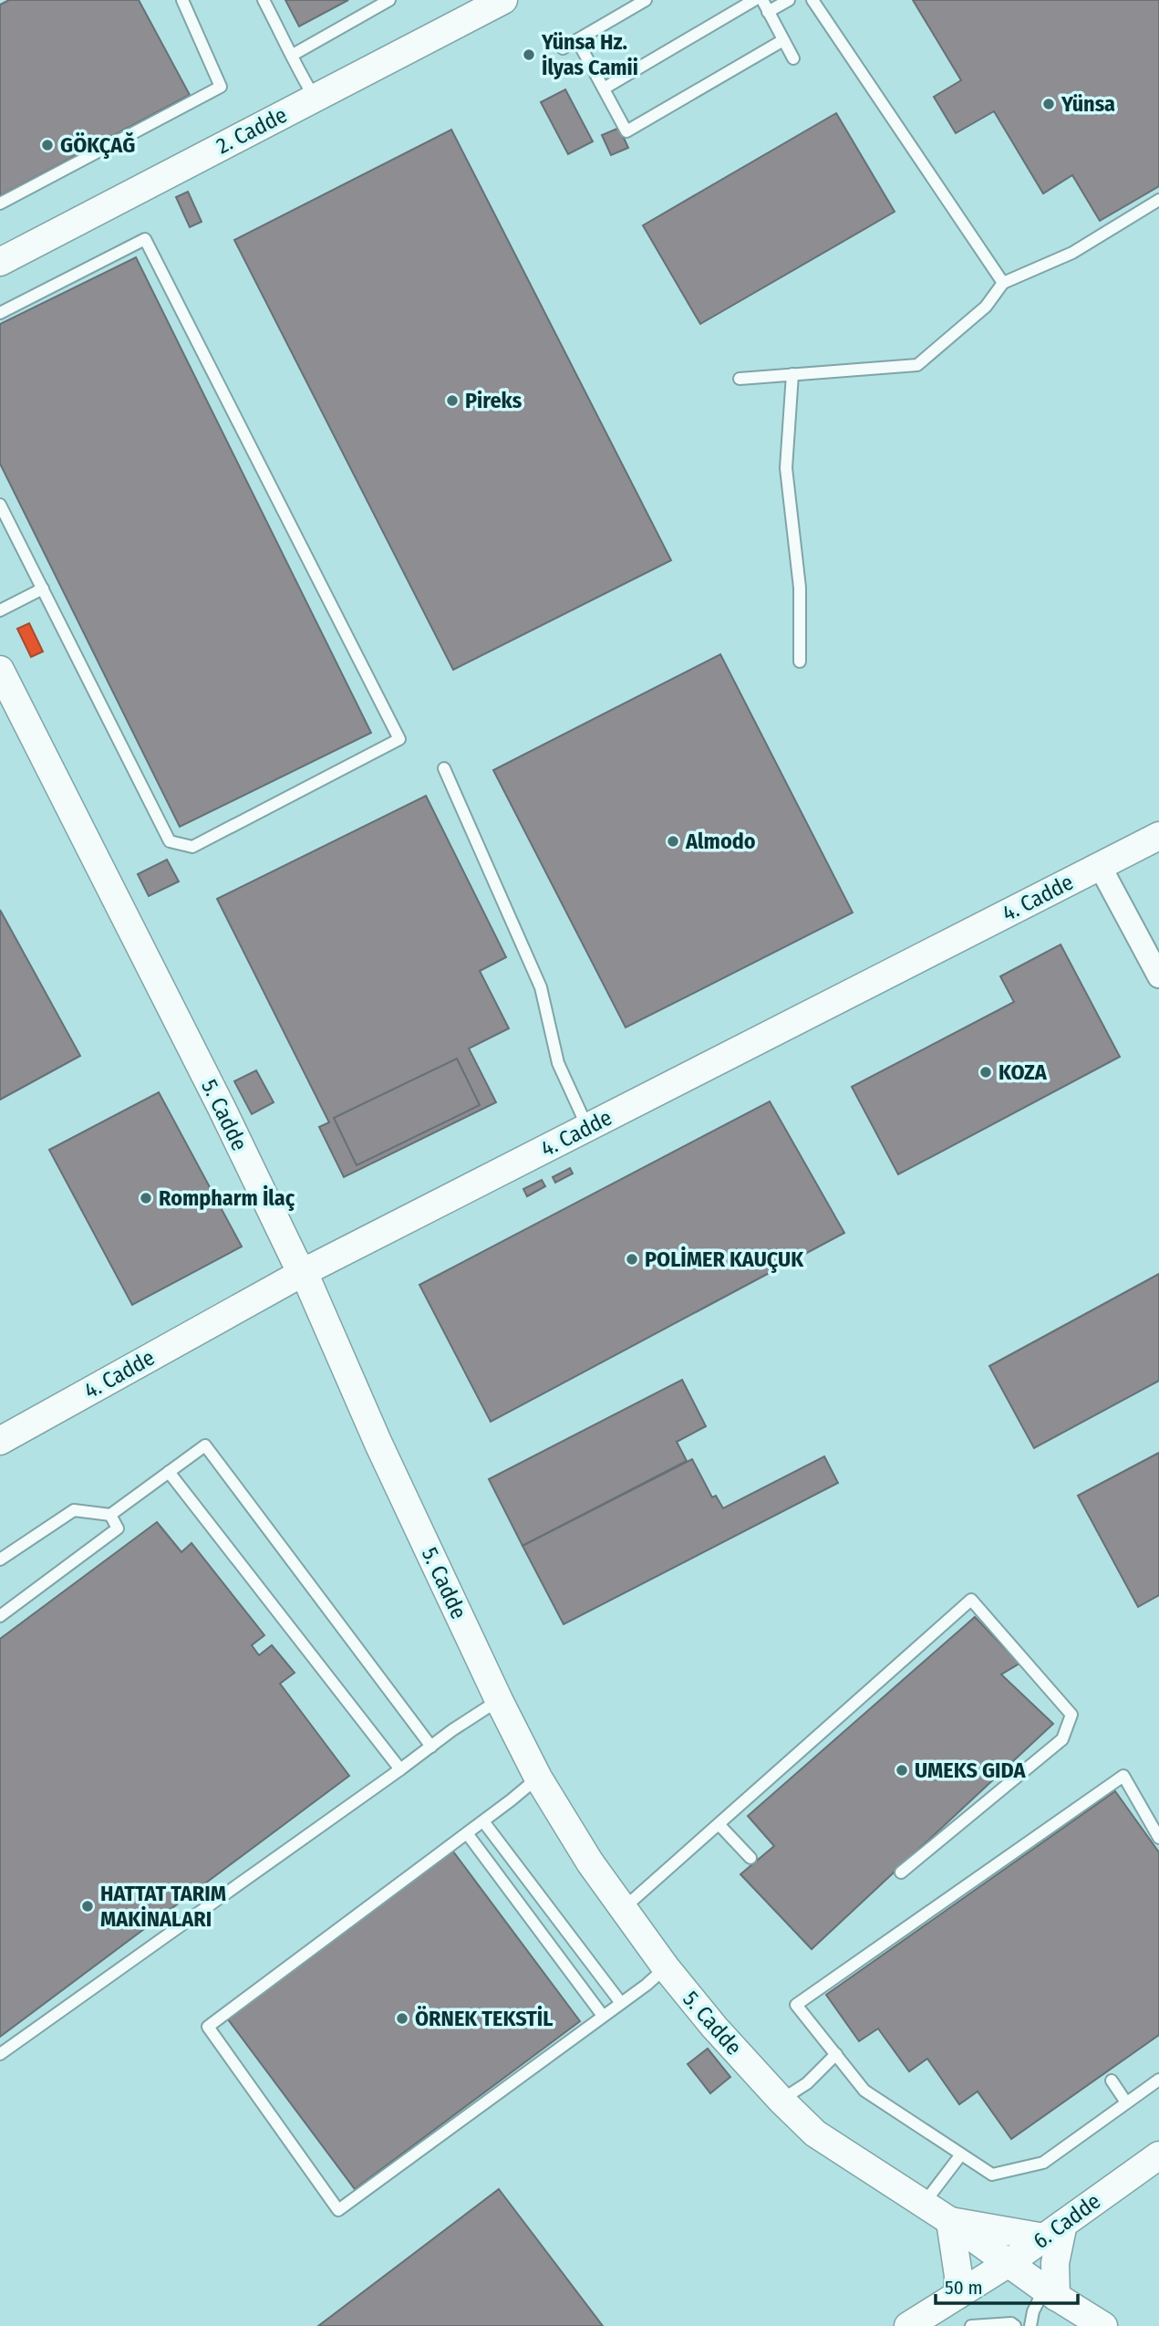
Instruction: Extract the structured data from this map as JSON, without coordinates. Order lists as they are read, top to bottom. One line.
{"streets":{"street":["2. Cadde","4. Cadde","5. Cadde","6. Cadde"]},"crossings":[["4. Cadde","5. Cadde"],["5. Cadde","6. Cadde"]],"places":["Yünsa Hz. İlyas Camii","Yünsa","GÖKÇAĞ","Pireks","Almodo","KOZA","Rompharm İlaç","POLİMER KAUÇUK","UMEKS GIDA","HATTAT TARIM MAKİNALARI","ÖRNEK TEKSTİL"],"scale_bar":"50 m"}
